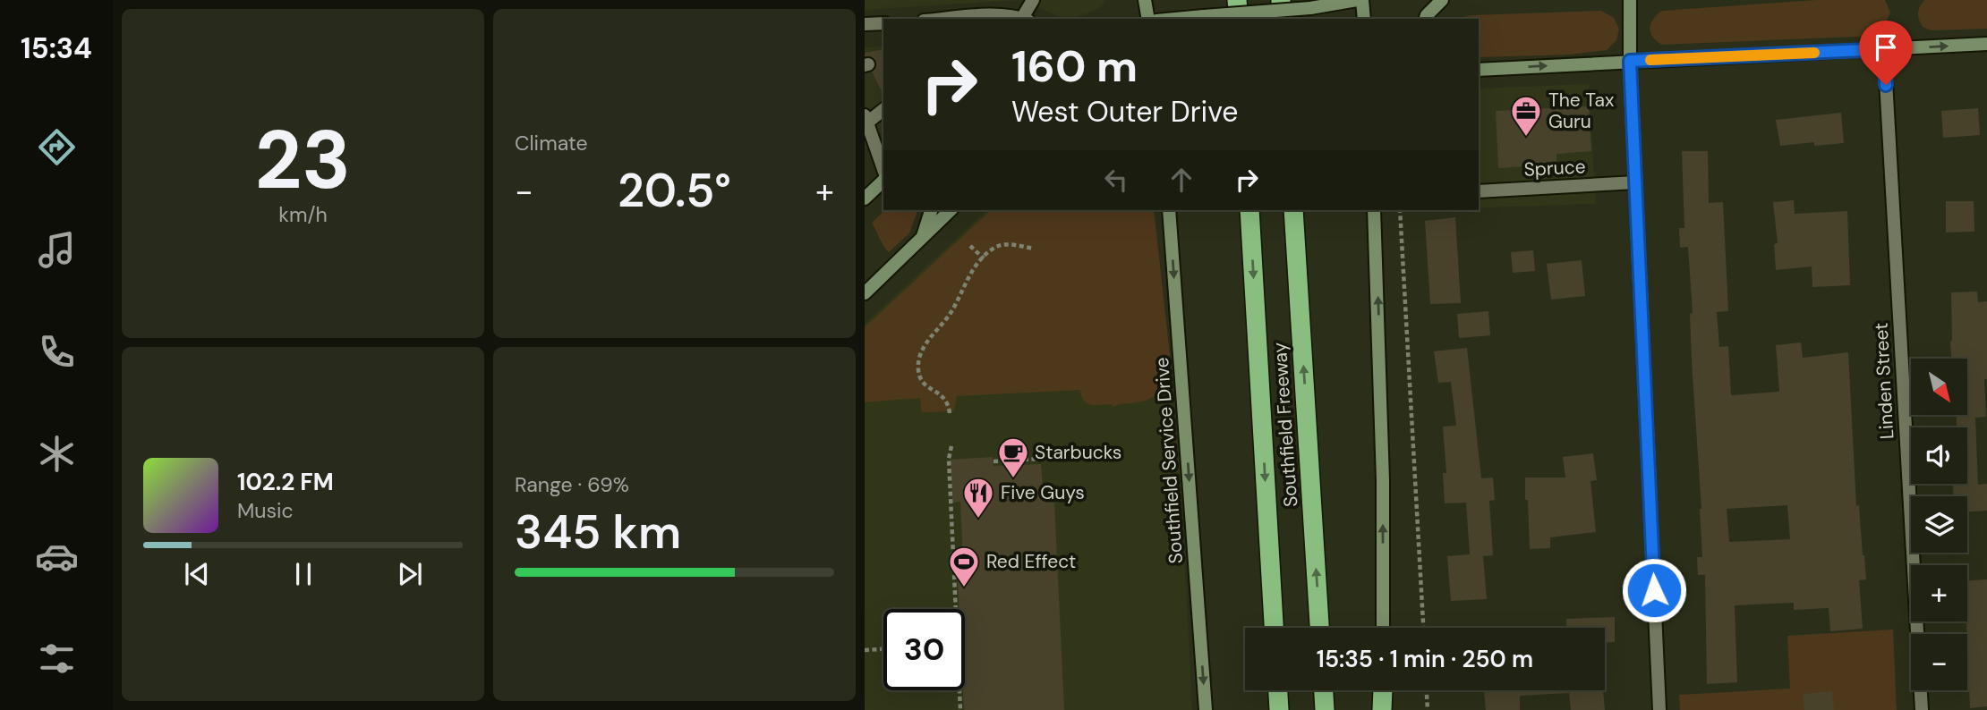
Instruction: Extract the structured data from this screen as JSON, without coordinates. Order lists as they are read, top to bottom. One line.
{"streets":{"highway":["Southfield Freeway"],"main road":["Southfield Service Drive"],"street":["Spruce","Linden Street"]},"one_way":["Southfield Service Drive"],"places":{"office":["The Tax Guru"],"cafe":["Starbucks"],"restaurant":["Five Guys"],"sports":["Red Effect"]},"north":"bottom right","page":{"tabs":"15:34","tile":[["23","km/h"],"Climate",["Range · 69%","345 km"]],"turn":["160 m","West Outer Drive"],"heat":["−","20.5°","+"],"map_buttons":["+","−"],"song":["102.2 FM","Music"],"limit":"30","trip":"15:35 · 1 min · 250 m"}}
